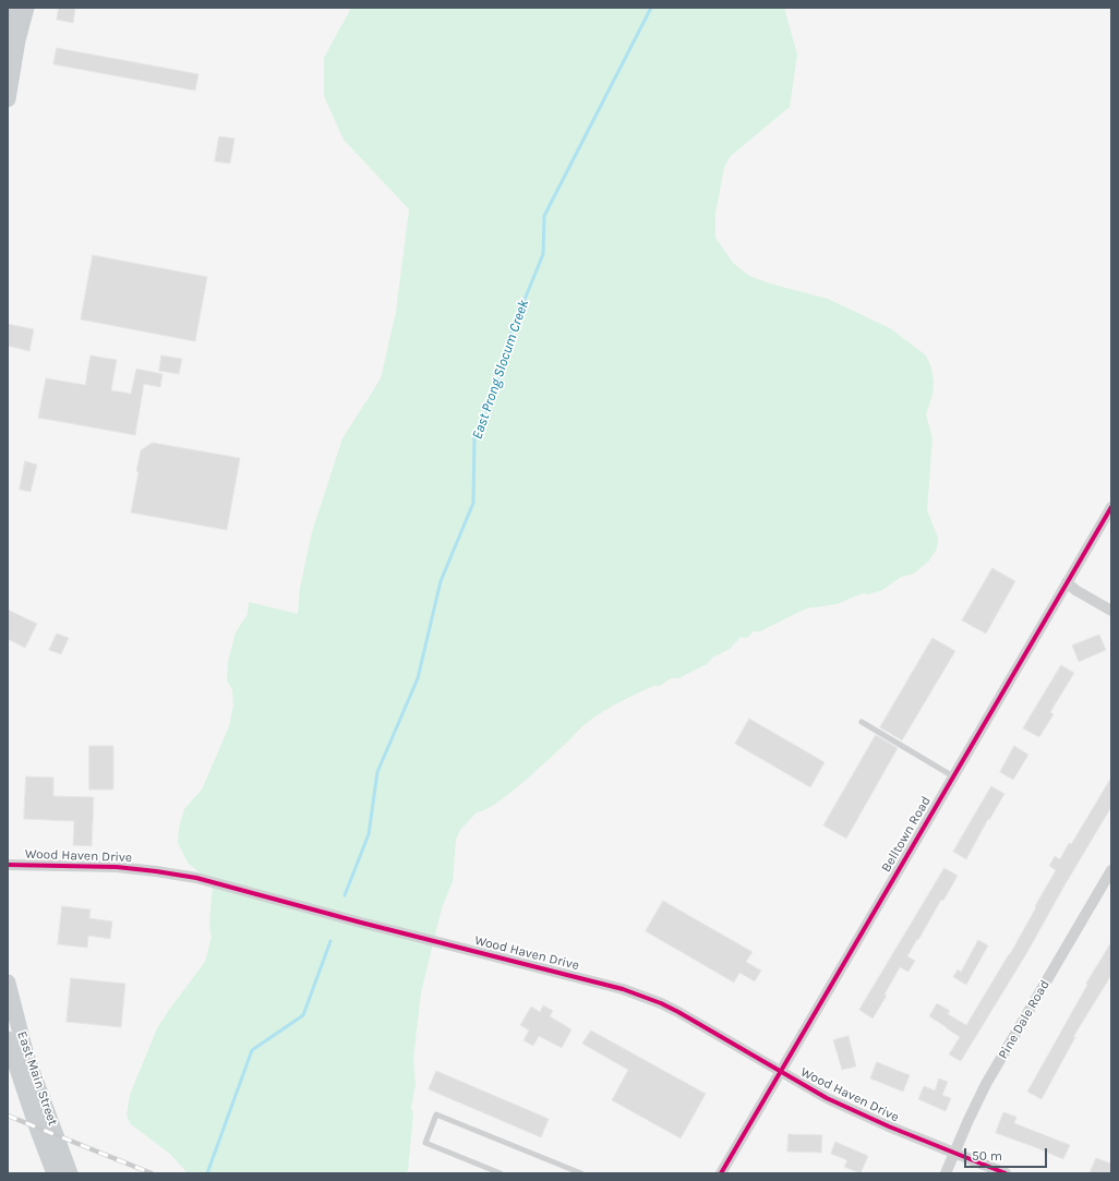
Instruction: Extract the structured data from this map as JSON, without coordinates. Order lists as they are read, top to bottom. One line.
{"streets":{"main road":["East Main Street"],"street":["Belltown Road","Wood Haven Drive","Pine Dale Road"]},"crossings":[["Belltown Road","Wood Haven Drive"],["Wood Haven Drive","Pine Dale Road"]],"water":["East Prong Slocum Creek"],"scale_bar":"50 m"}
